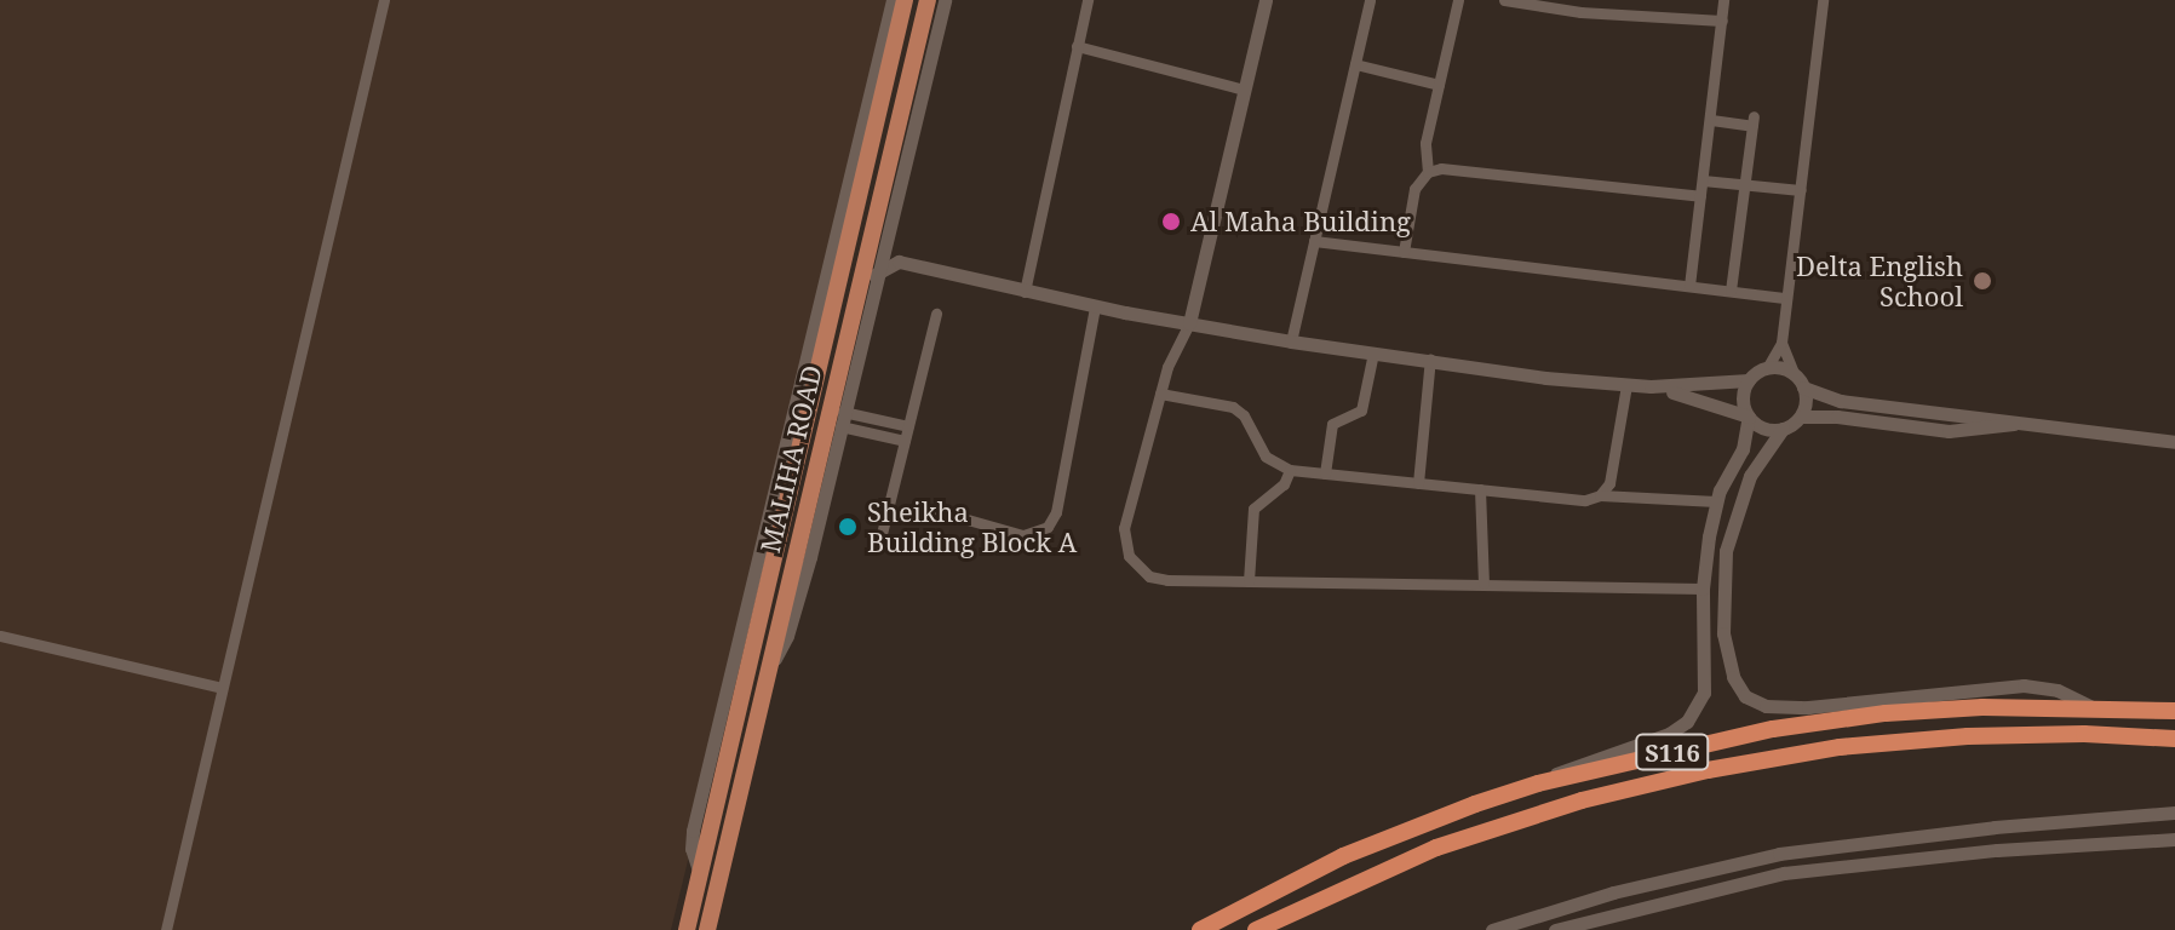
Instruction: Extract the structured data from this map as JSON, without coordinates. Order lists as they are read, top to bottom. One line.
{"streets":{"highway":["S116"],"main road":["MALIHA ROAD"]},"places":["Al Maha Building","Delta English School","Sheikha Building Block A"]}
